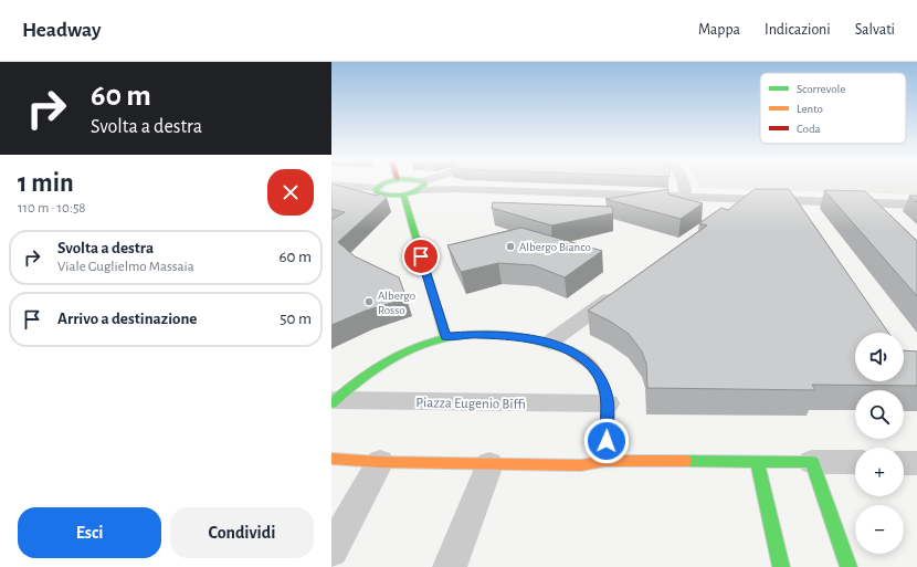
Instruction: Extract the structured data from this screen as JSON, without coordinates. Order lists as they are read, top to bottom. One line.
{"streets":{"street":["Piazza Eugenio Biffi"]},"places":["Albergo Bianco","Albergo Rosso"],"legend":["Scorrevole","Lento","Coda"],"page":{"header":"Headway","nav":["Mappa","Indicazioni","Salvati"],"turn":["60 m","Svolta a destra"],"heading":["1 min","110 m · 10:58"],"list":[{"name":"Svolta a destra","note":"Viale Guglielmo Massaia","value":"60 m"},{"name":"Arrivo a destinazione","value":"50 m"}],"map_buttons":["+","−"],"buttons":["Esci","Condividi"]}}
